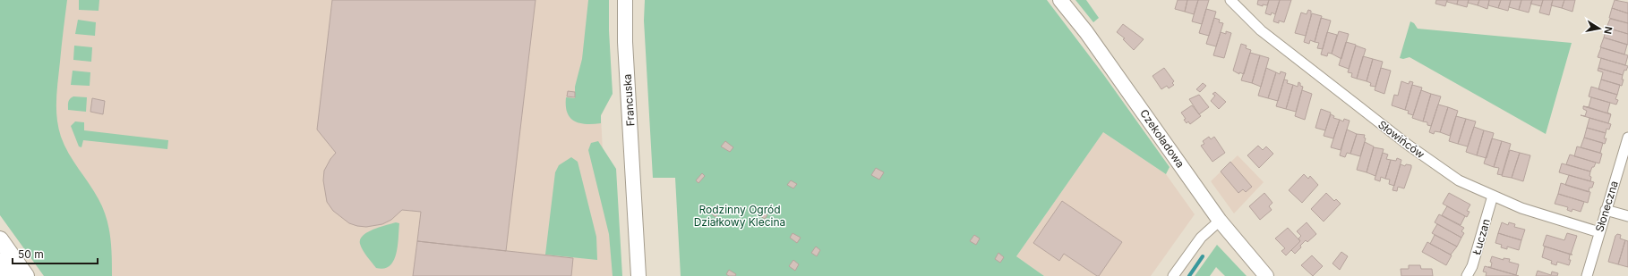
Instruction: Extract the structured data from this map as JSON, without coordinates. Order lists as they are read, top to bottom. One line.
{"streets":{"street":["Francuska","Czekoladowa","Słowińców","Słoneczna","Łuczan"]},"crossings":[["Słowińców","Słoneczna"],["Słowińców","Łuczan"]],"parks":["Rodzinny Ogród Działkowy Klecina"],"scale_bar":"50 m","north":"right"}
